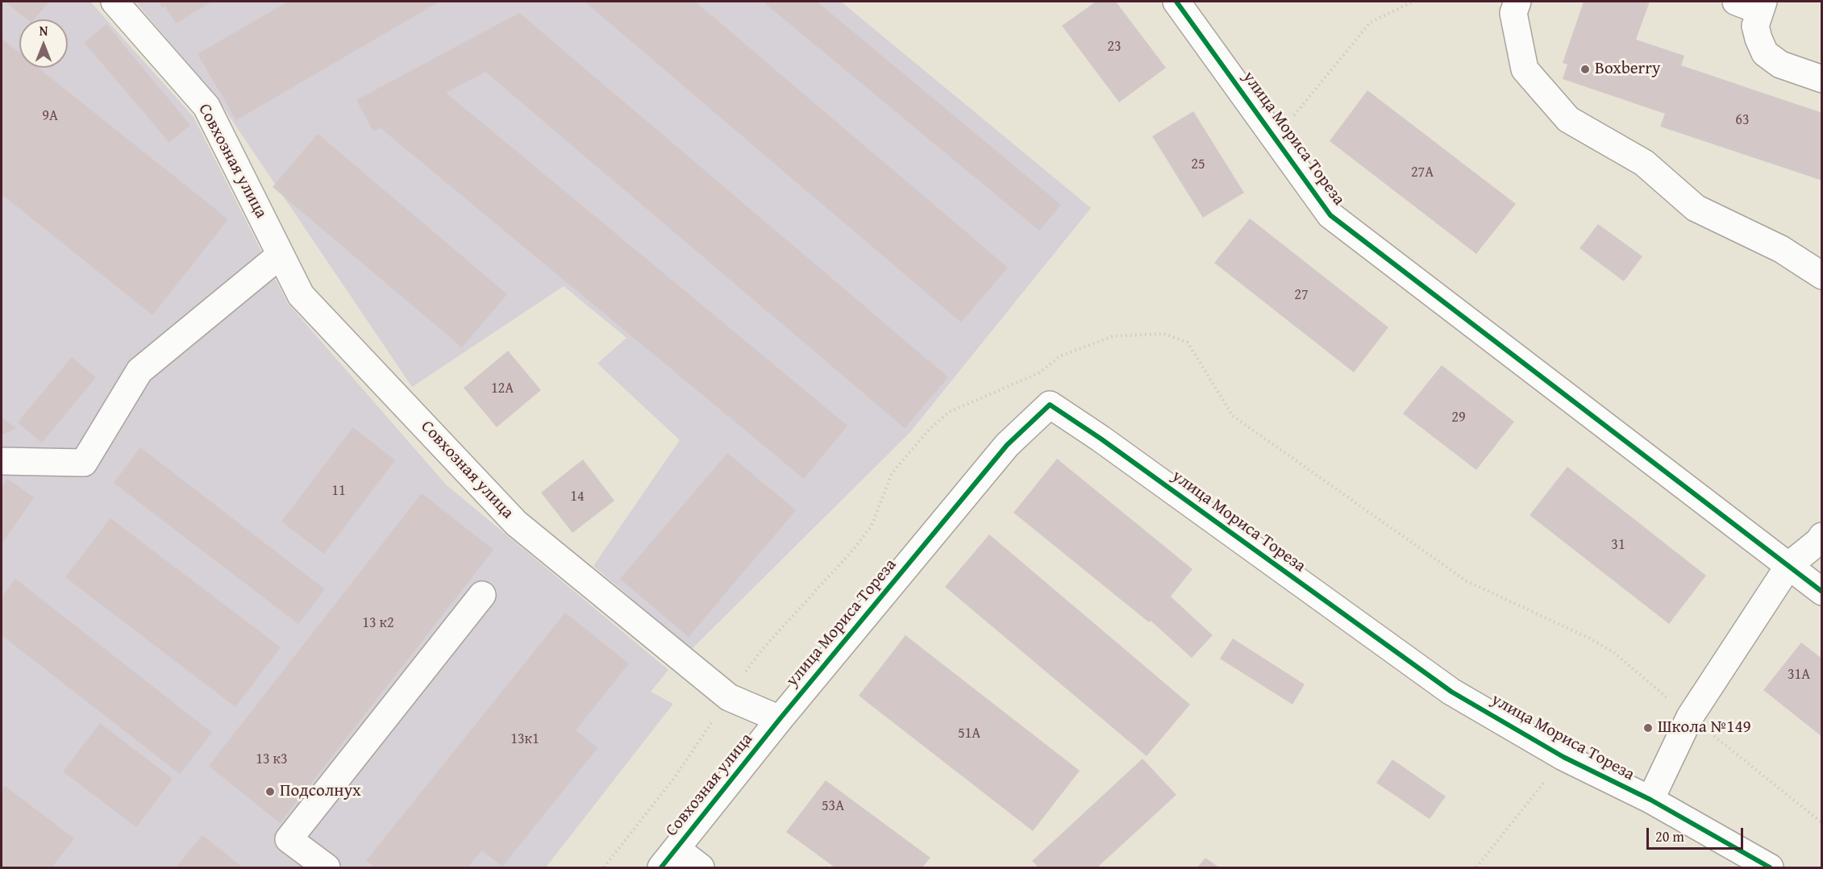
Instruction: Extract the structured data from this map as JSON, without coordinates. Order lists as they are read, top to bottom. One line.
{"streets":{"street":["улица Мориса Тореза","Совхозная улица"]},"crossings":[["улица Мориса Тореза","Совхозная улица"]],"places":["Boxberry","Школа №149","Подсолнух"],"house_numbers":["23","9А","63","25","27А","27","12А","29","11","14","31","13 к2","31А","51А","13к1","13 к3","53А"],"scale_bar":"20 m","north":"top"}
